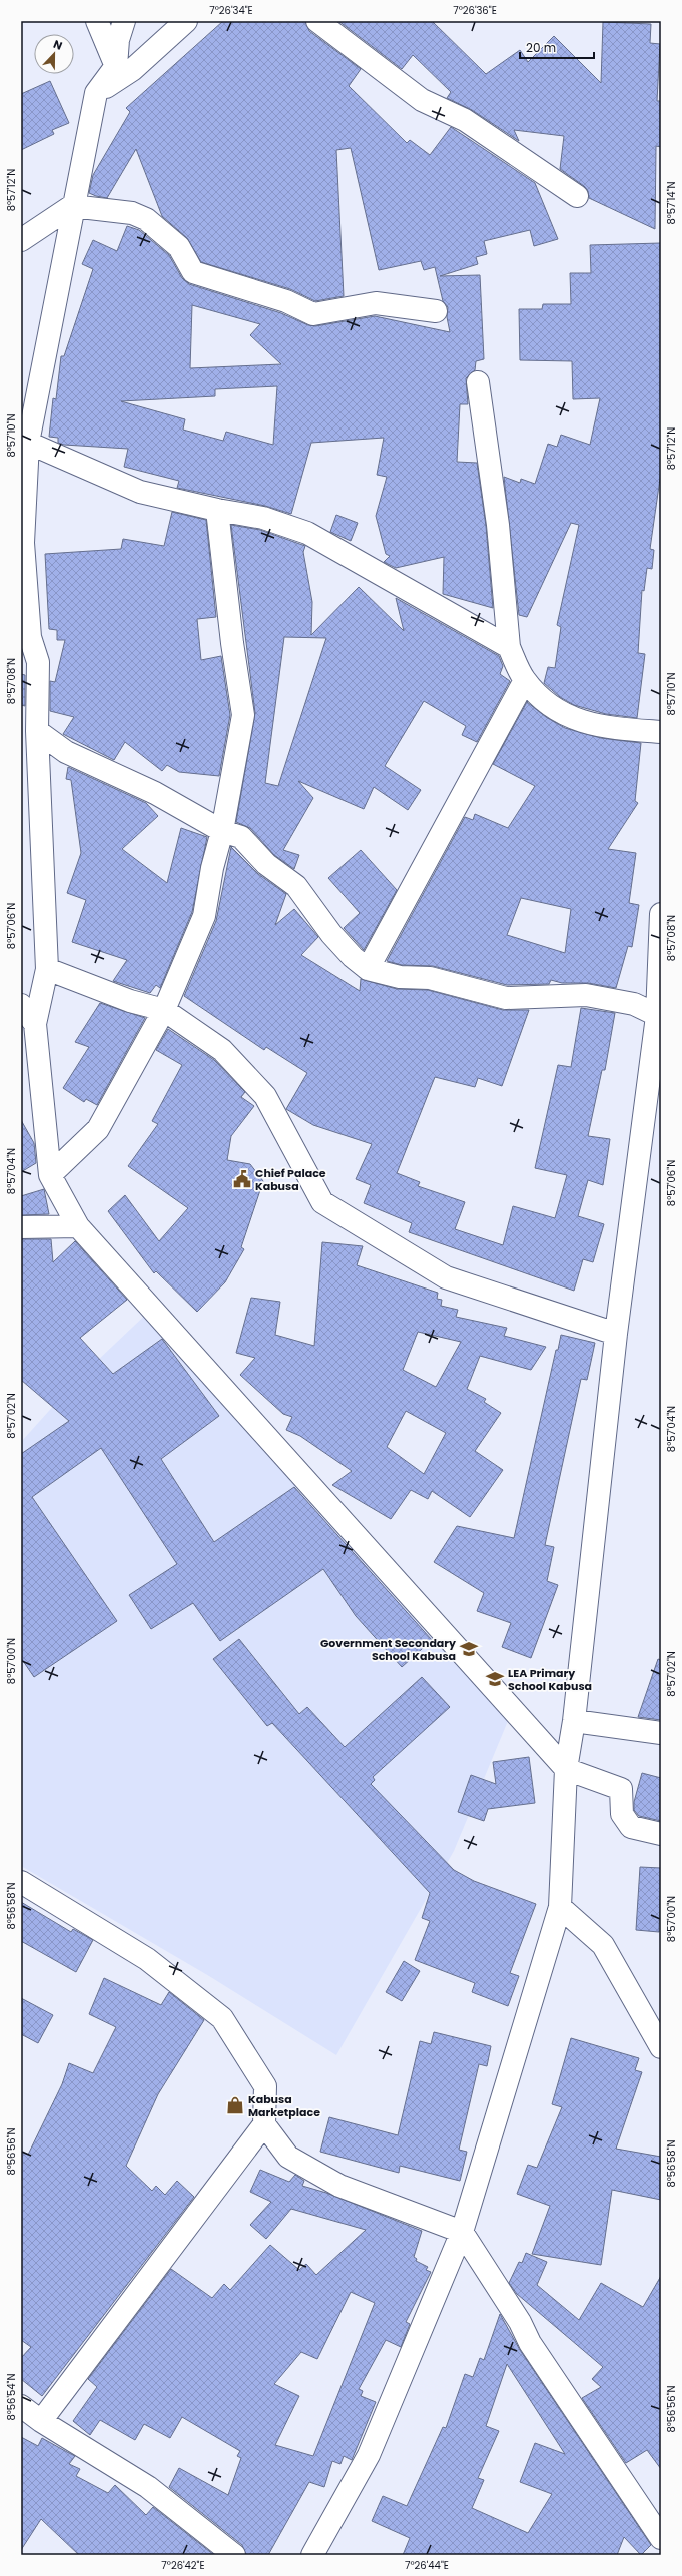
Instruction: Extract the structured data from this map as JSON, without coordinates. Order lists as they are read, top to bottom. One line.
{"places":{"public building":["Chief Palace Kabusa"],"school or university":["Government Secondary School Kabusa","LEA Primary School Kabusa"],"shop":["Kabusa Marketplace"]},"scale_bar":"20 m","north":"top","coordinates":["7°26'34\"E","7°26'36\"E","8°57'12\"N","8°57'14\"N","8°57'10\"N","8°57'08\"N","8°57'06\"N","8°57'04\"N","8°57'02\"N","8°57'00\"N","8°56'58\"N","8°56'56\"N","8°56'54\"N","7°26'42\"E","7°26'44\"E"]}
